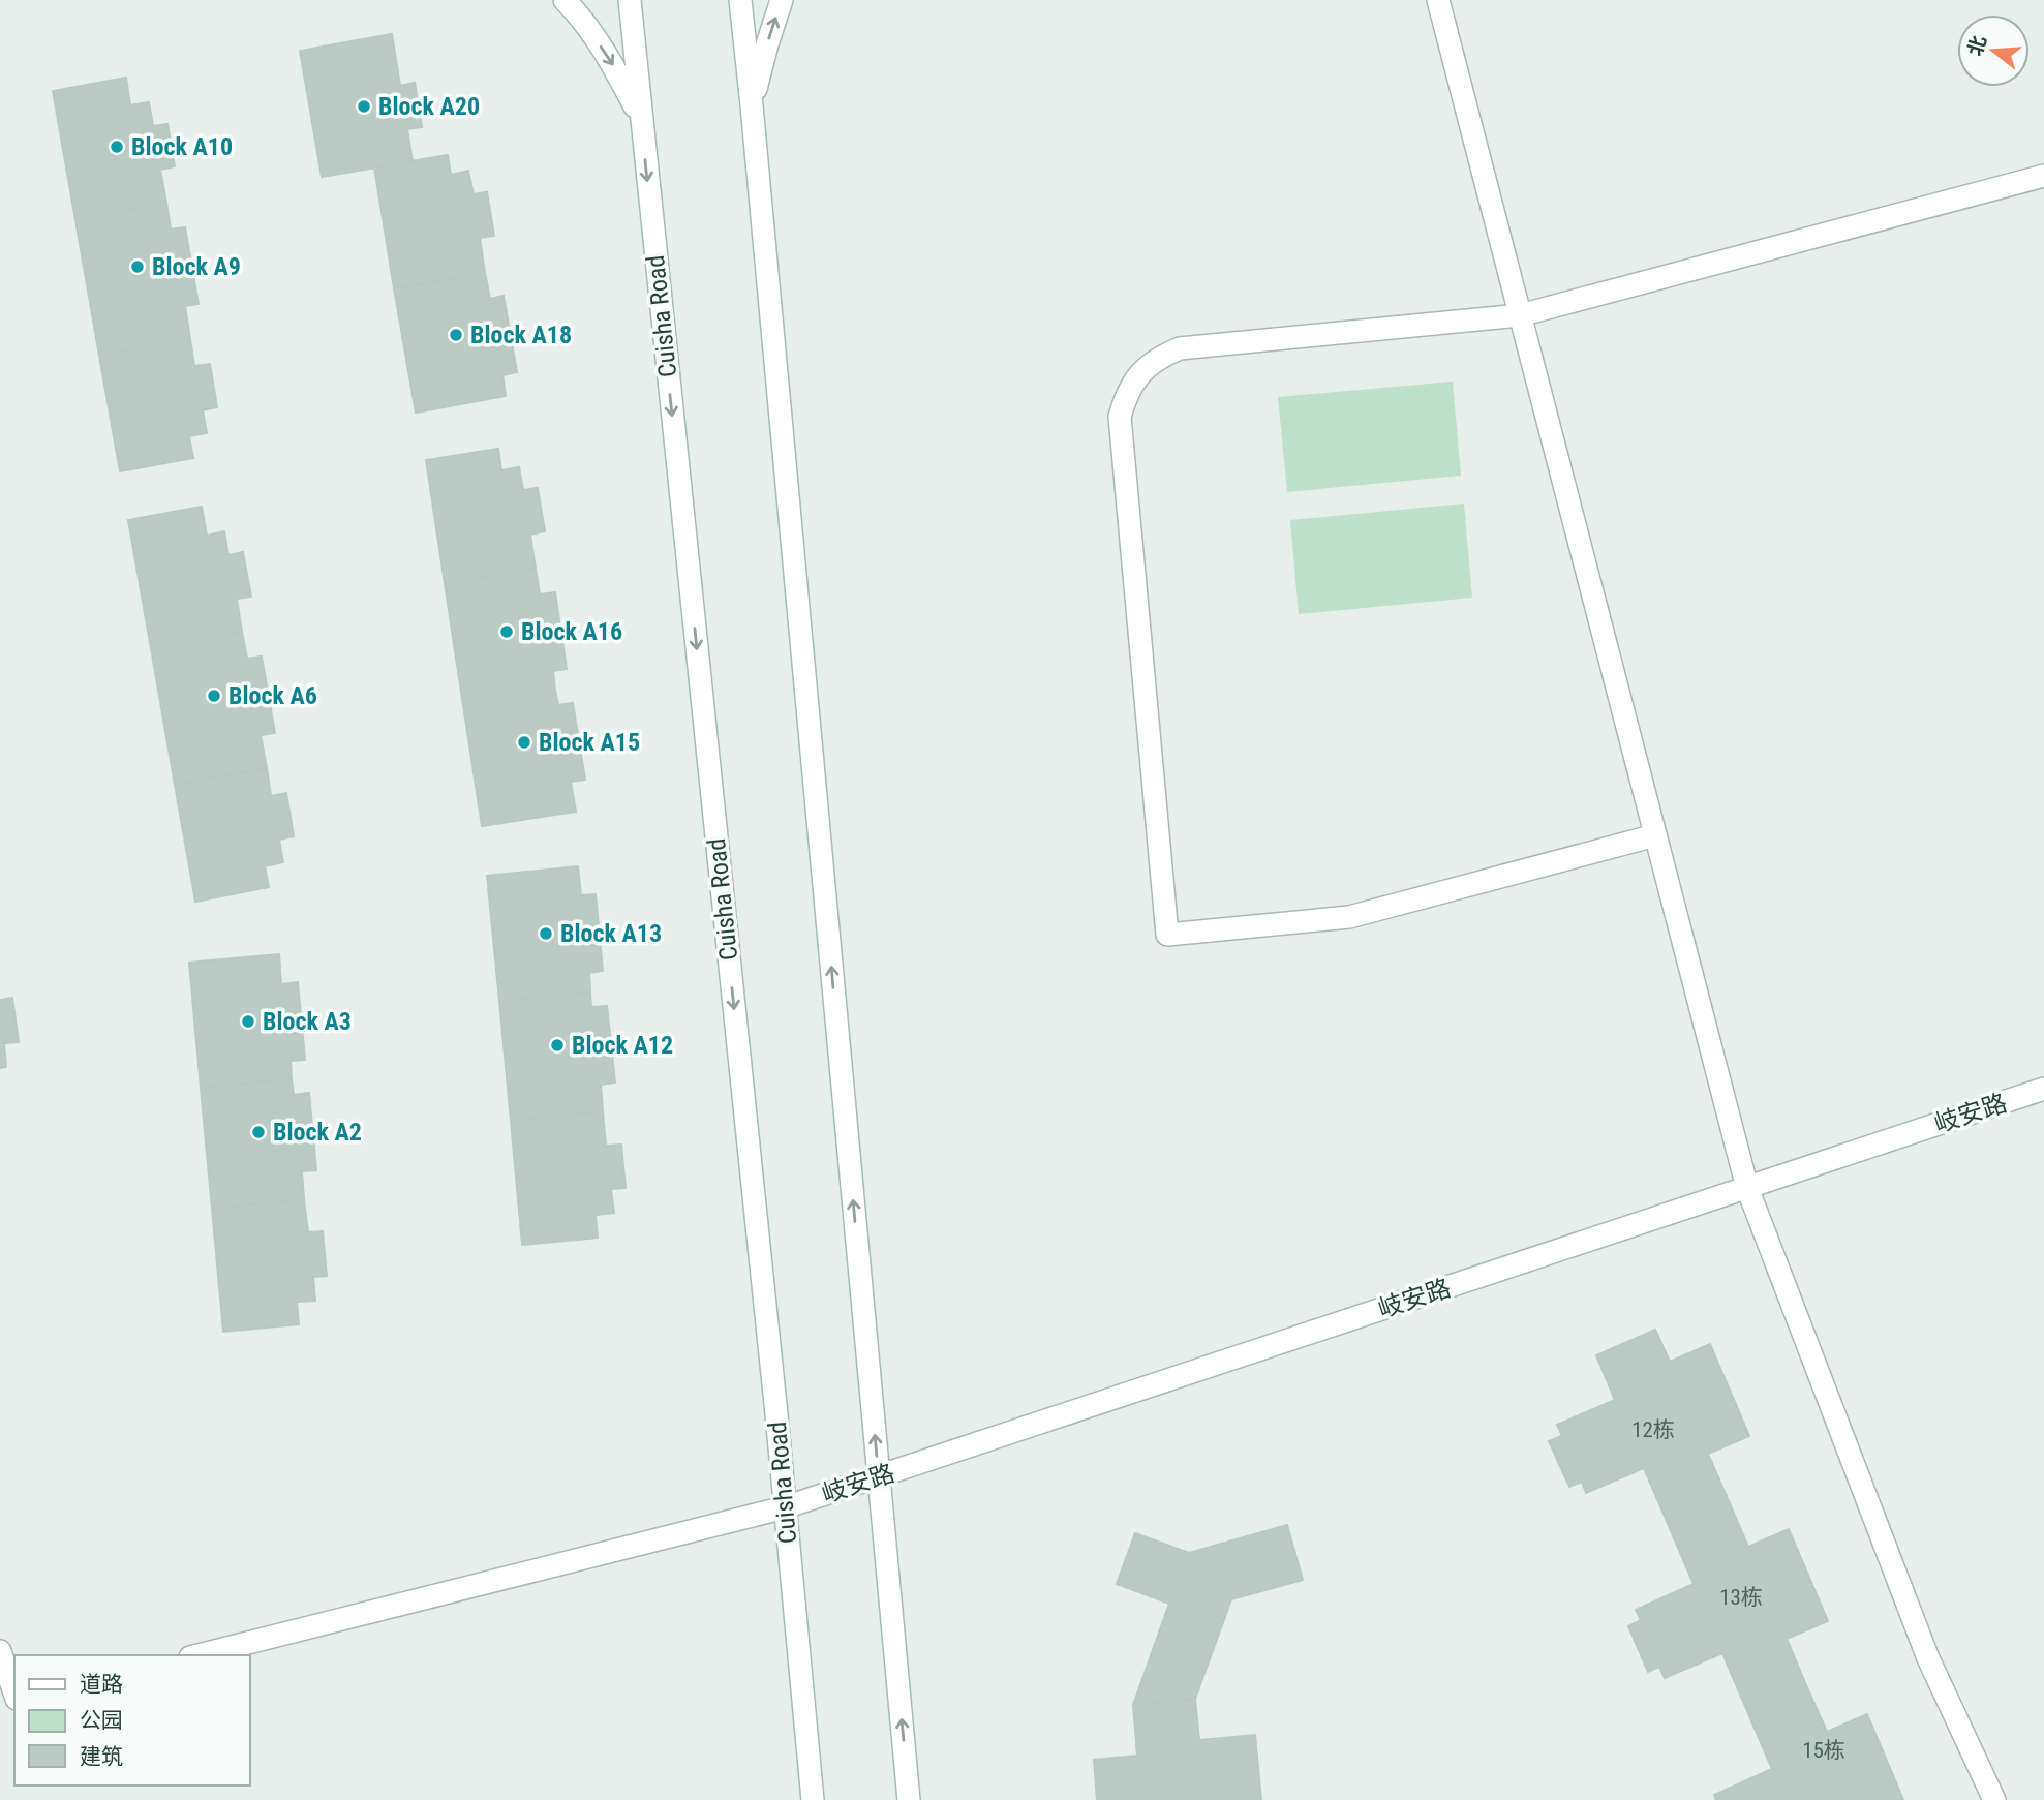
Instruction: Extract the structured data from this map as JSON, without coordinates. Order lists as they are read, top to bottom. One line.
{"streets":{"street":["Cuisha Road","岐安路"]},"crossings":[["Cuisha Road","岐安路"]],"places":["Block A20","Block A10","Block A9","Block A18","Block A16","Block A6","Block A15","Block A13","Block A3","Block A12","Block A2"],"house_numbers":["12栋","13栋","15栋"],"legend":["道路","公园","建筑"],"north":"left"}
